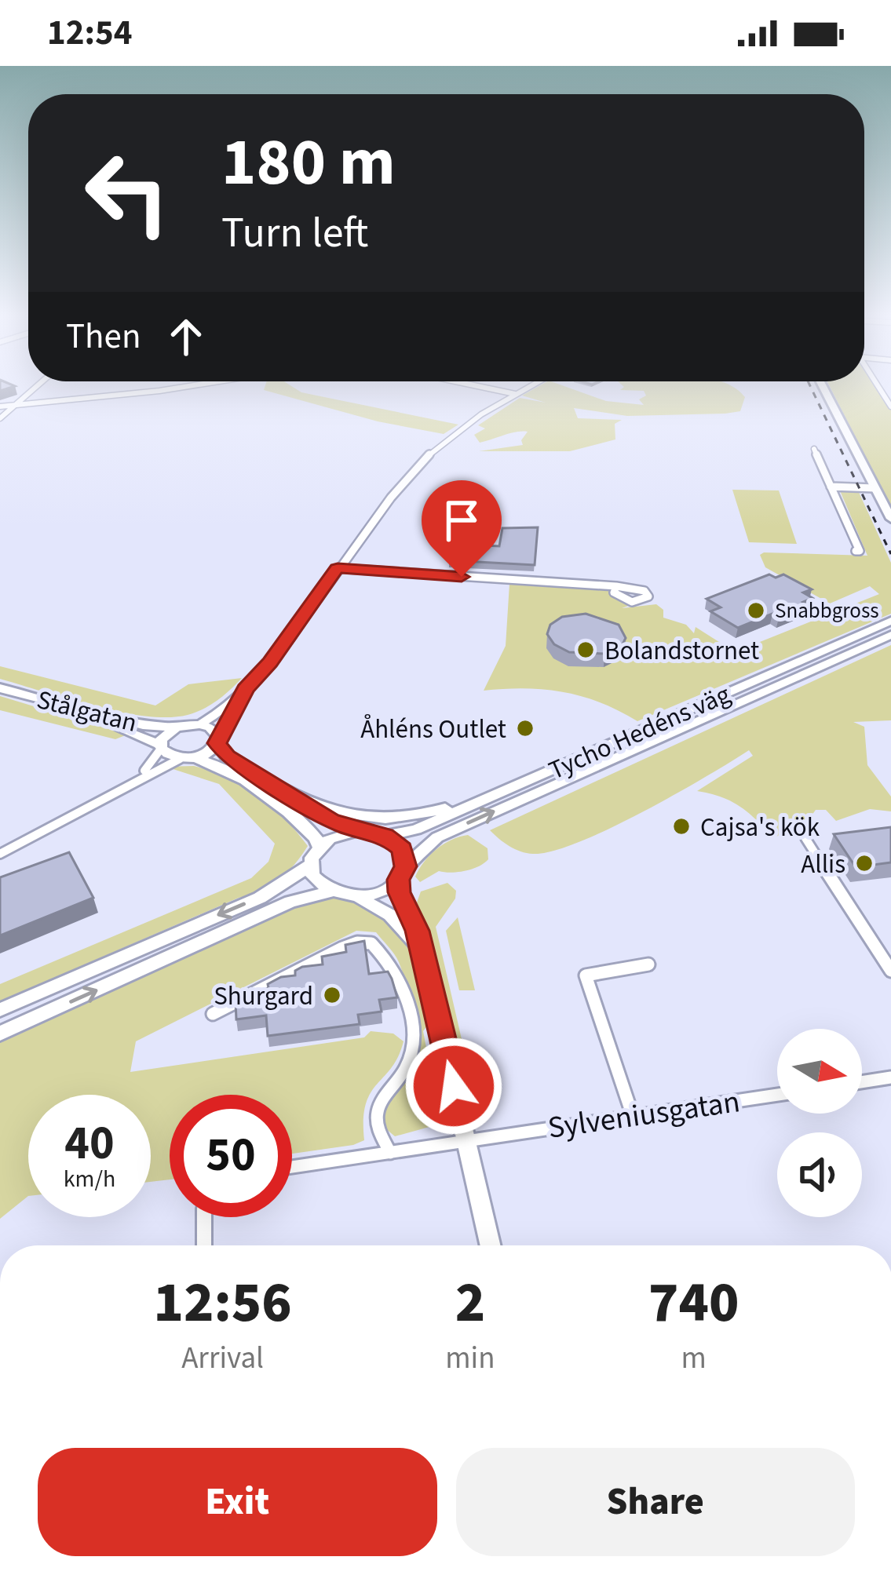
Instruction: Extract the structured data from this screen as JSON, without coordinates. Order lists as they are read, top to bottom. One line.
{"streets":{"main road":["Stålgatan","Tycho Hedéns väg"],"street":["Sylveniusgatan"]},"places":["Snabbgross","Bolandstornet","Åhléns Outlet","Cajsa's kök","Allis","Shurgard"],"north":"right","page":{"status":"12:54","turn":["180 m","Turn left"],"then":"Then","speed":"40 km/h","limit":"50","eta":["12:56","Arrival","2","min","740","m"],"buttons":["Exit","Share"]}}
